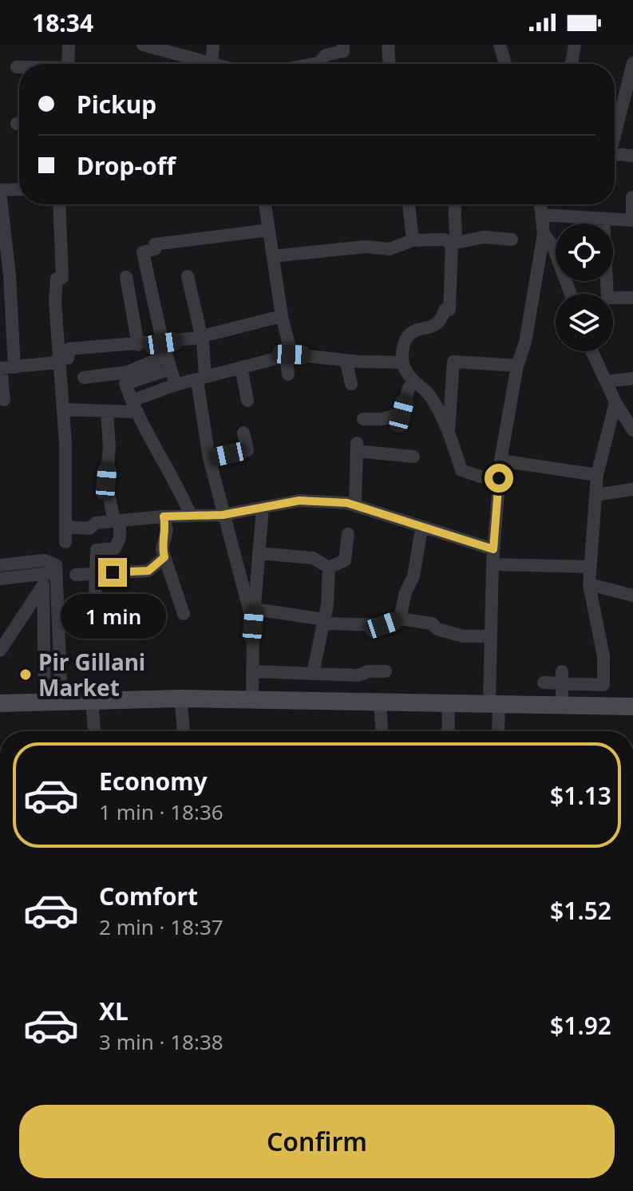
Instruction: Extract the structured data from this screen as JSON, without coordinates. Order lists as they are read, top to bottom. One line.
{"places":["Pir Gillani Market"],"page":{"status":"18:34","banner":["Pickup","Drop-off"],"bubble":"1 min","list":[{"name":"Economy","note":"1 min · 18:36","value":"$1.13"},{"name":"Comfort","note":"2 min · 18:37","value":"$1.52"},{"name":"XL","note":"3 min · 18:38","value":"$1.92"}],"buttons":"Confirm"}}
